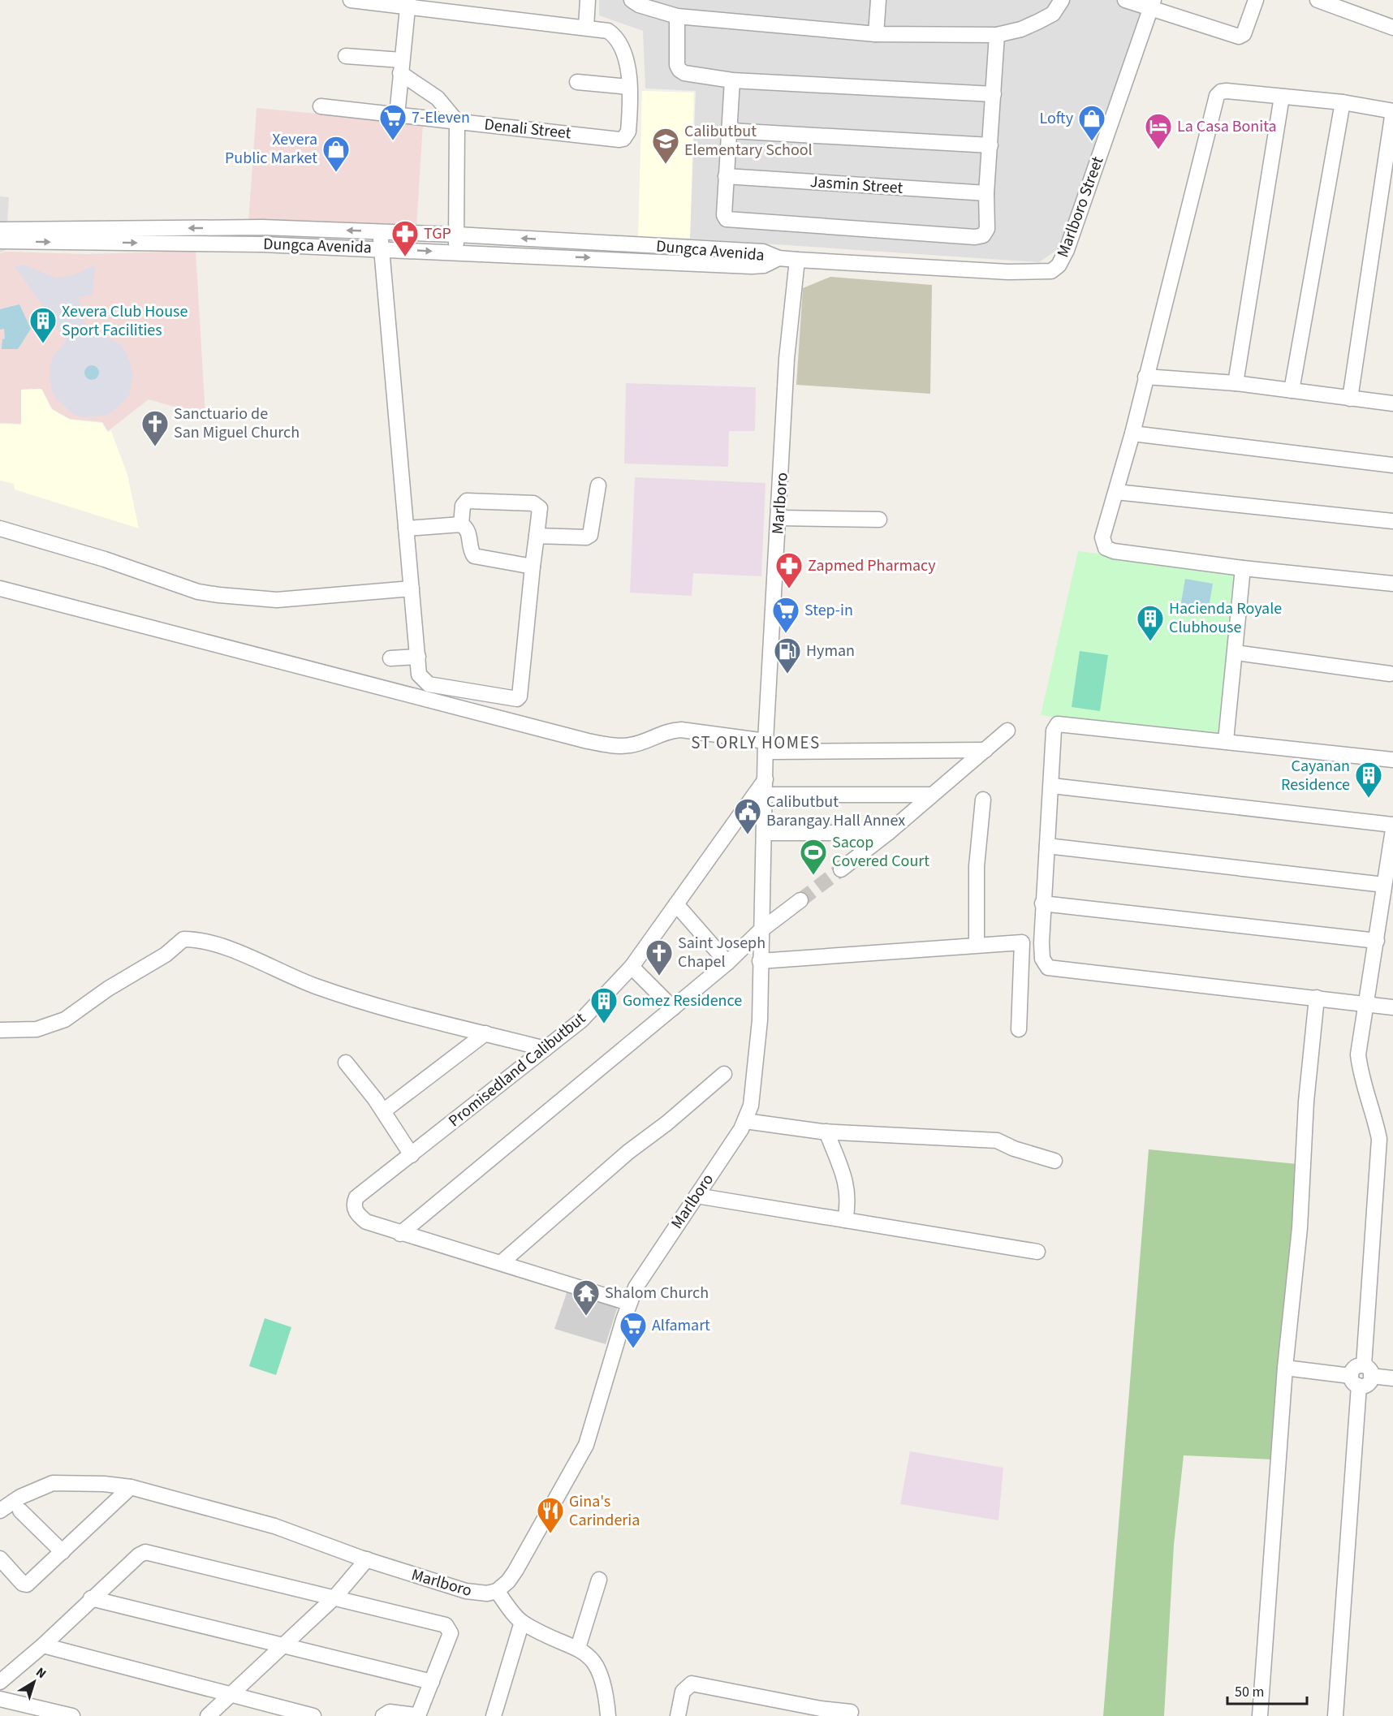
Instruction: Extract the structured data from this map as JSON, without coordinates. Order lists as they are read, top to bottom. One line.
{"streets":{"street":["Denali Street","Jasmin Street","Marlboro Street","Dungca Avenida","Marlboro","Promisedland Calibutbut"]},"crossings":[["Marlboro Street","Dungca Avenida"],["Marlboro Street","Marlboro"],["Dungca Avenida","Marlboro"],["Marlboro","Promisedland Calibutbut"]],"districts":["ST ORLY HOMES"],"places":{"supermarket":["7-Eleven","Step-in","Alfamart"],"shop":["Lofty","Xevera Public Market"],"hotel":["La Casa Bonita"],"school or university":["Calibutbut Elementary School"],"pharmacy":["TGP","Zapmed Pharmacy"],"building":["Xevera Club House Sport Facilities","Hacienda Royale Clubhouse","Cayanan Residence","Gomez Residence"],"church":["Sanctuario de San Miguel Church","Saint Joseph Chapel"],"fuel station":["Hyman"],"public building":["Calibutbut Barangay Hall Annex"],"sports":["Sacop Covered Court"],"temple":["Shalom Church"],"restaurant":["Gina's Carinderia"]},"scale_bar":"50 m","north":"top right"}
